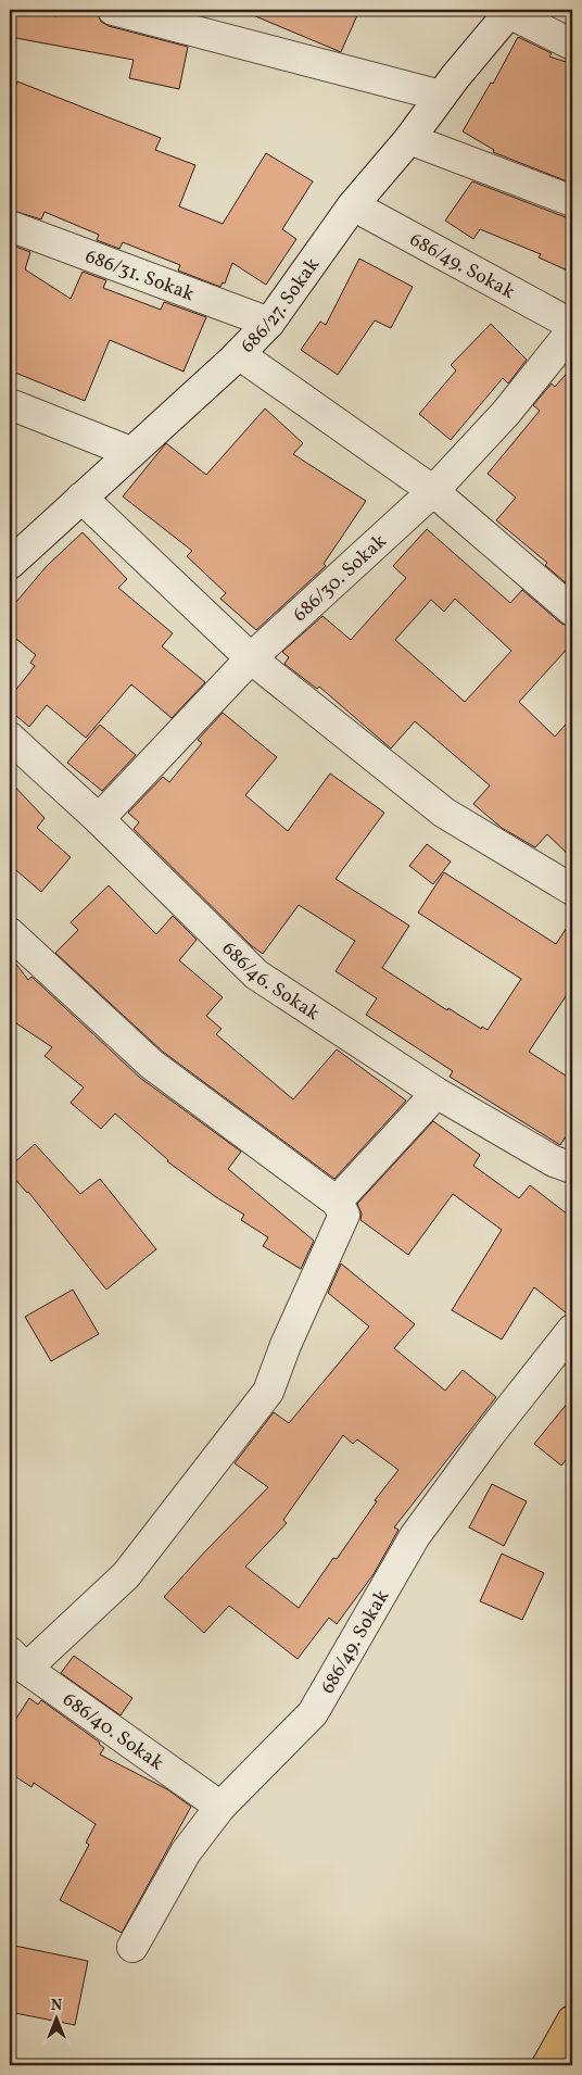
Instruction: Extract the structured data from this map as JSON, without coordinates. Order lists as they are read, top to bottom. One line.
{"streets":{"street":["686/49. Sokak","686/31. Sokak","686/27. Sokak","686/30. Sokak","686/46. Sokak","686/40. Sokak"]},"crossings":[["686/49. Sokak","686/27. Sokak"],["686/49. Sokak","686/40. Sokak"],["686/31. Sokak","686/27. Sokak"],["686/30. Sokak","686/46. Sokak"]],"north":"top"}
